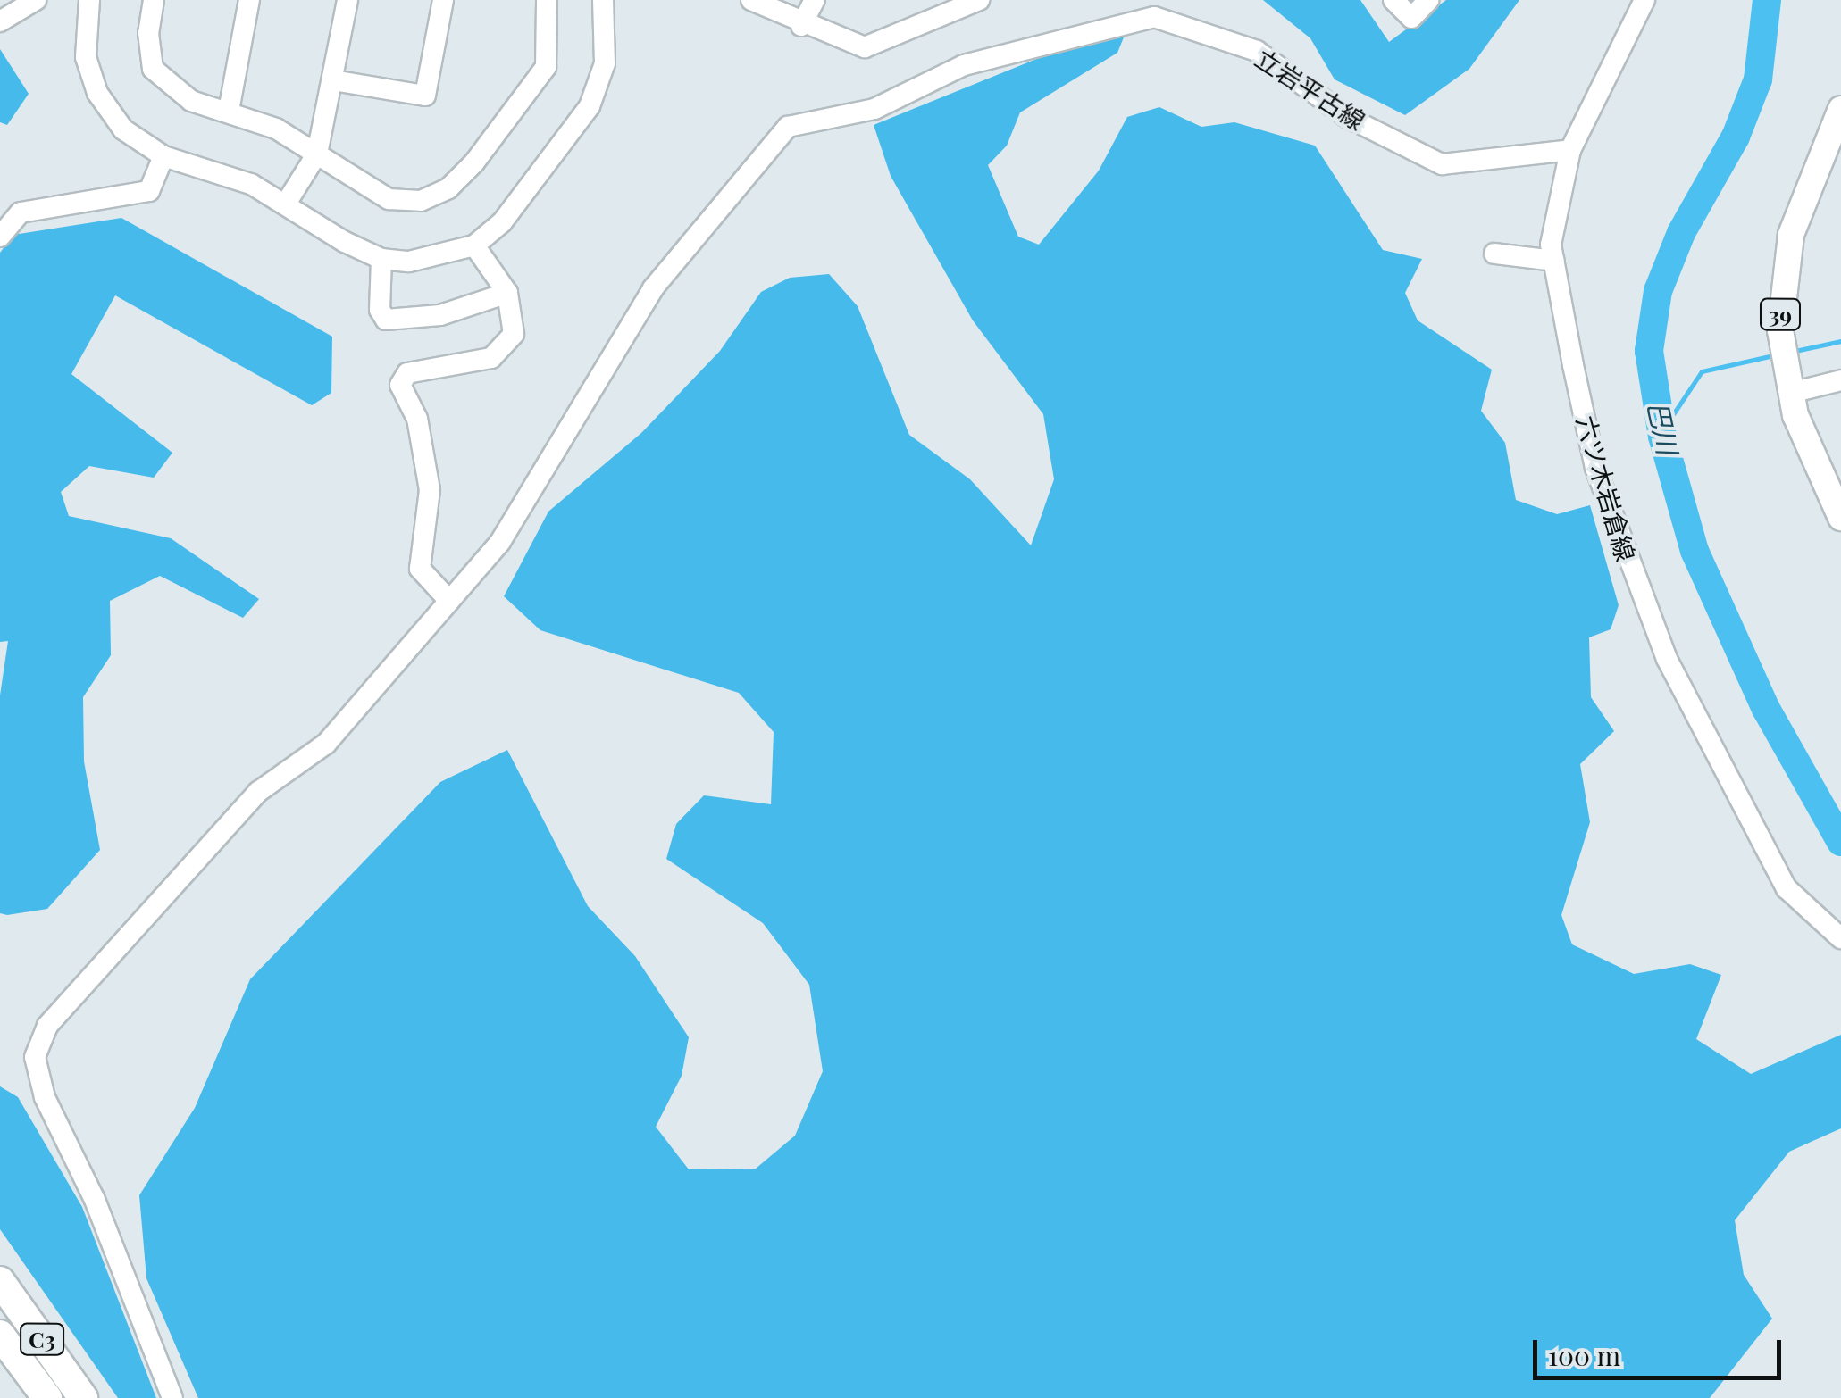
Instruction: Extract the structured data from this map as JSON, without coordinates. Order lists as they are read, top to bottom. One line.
{"streets":{"highway":["C3"],"main road":["39"],"street":["立岩平古線","六ツ木岩倉線"]},"crossings":[["立岩平古線","六ツ木岩倉線"]],"water":["巴川"],"scale_bar":"100 m"}
